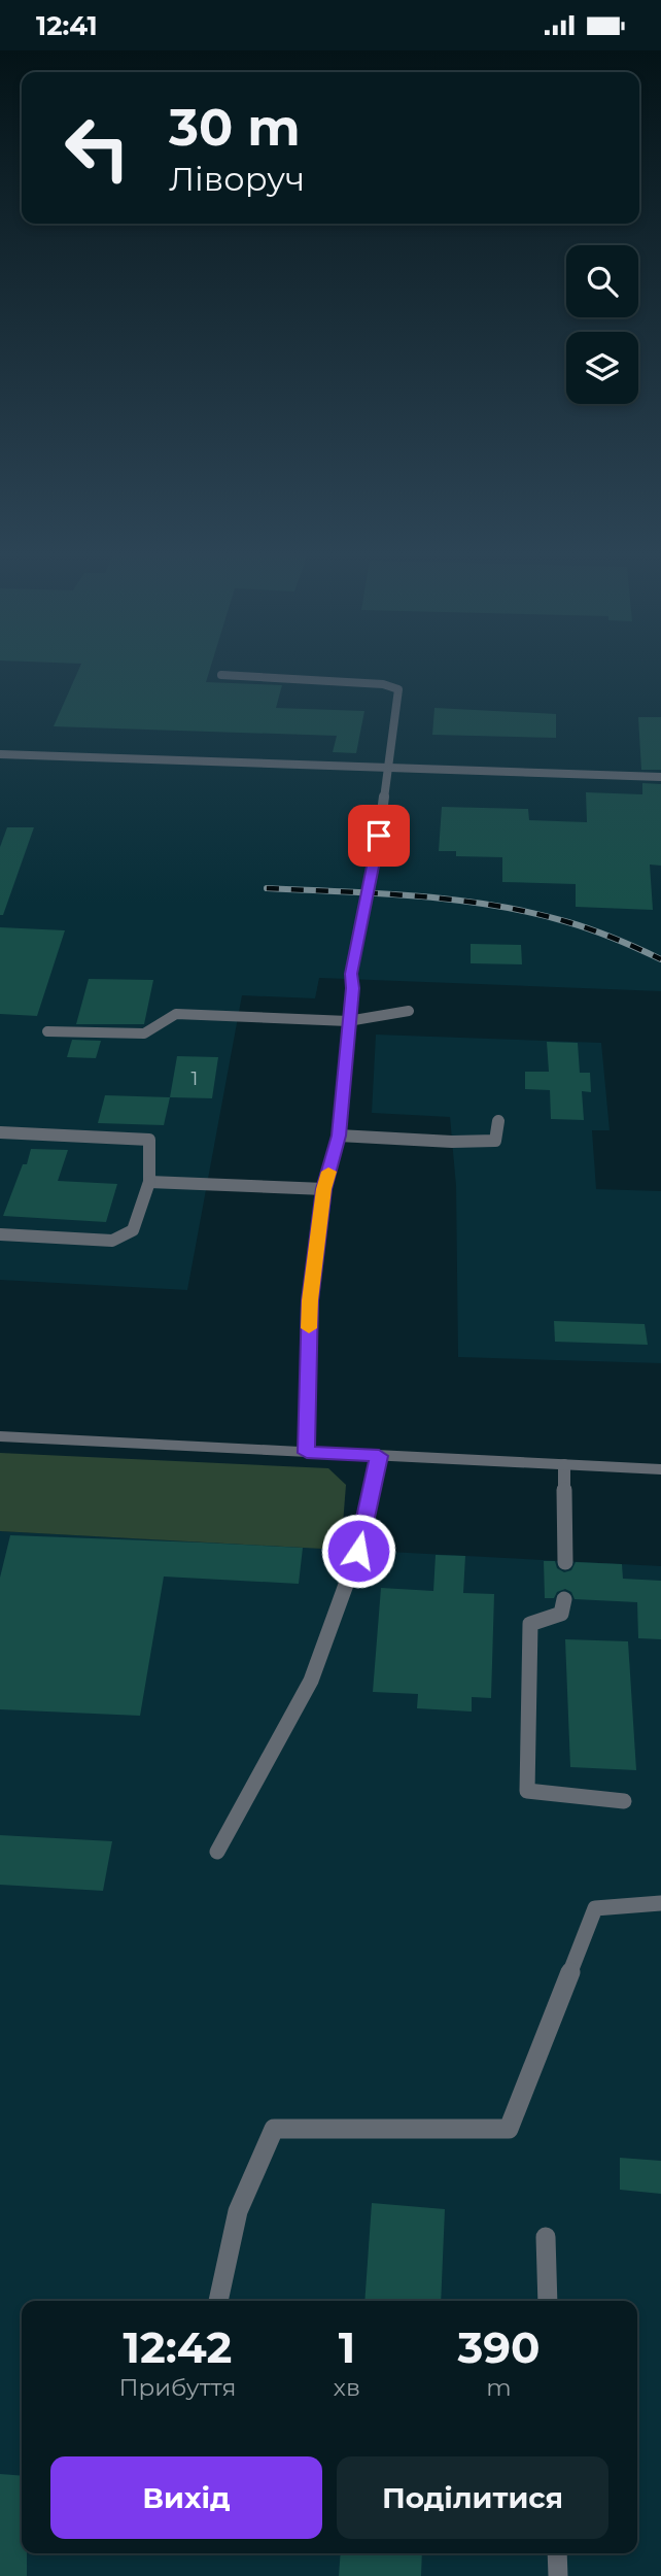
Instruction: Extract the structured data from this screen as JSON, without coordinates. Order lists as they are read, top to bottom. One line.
{"house_numbers":["1"],"page":{"status":"12:41","turn":["30 m","Ліворуч"],"eta":["12:42","Прибуття","1","хв","390","m"],"buttons":["Вихід","Поділитися"]}}
